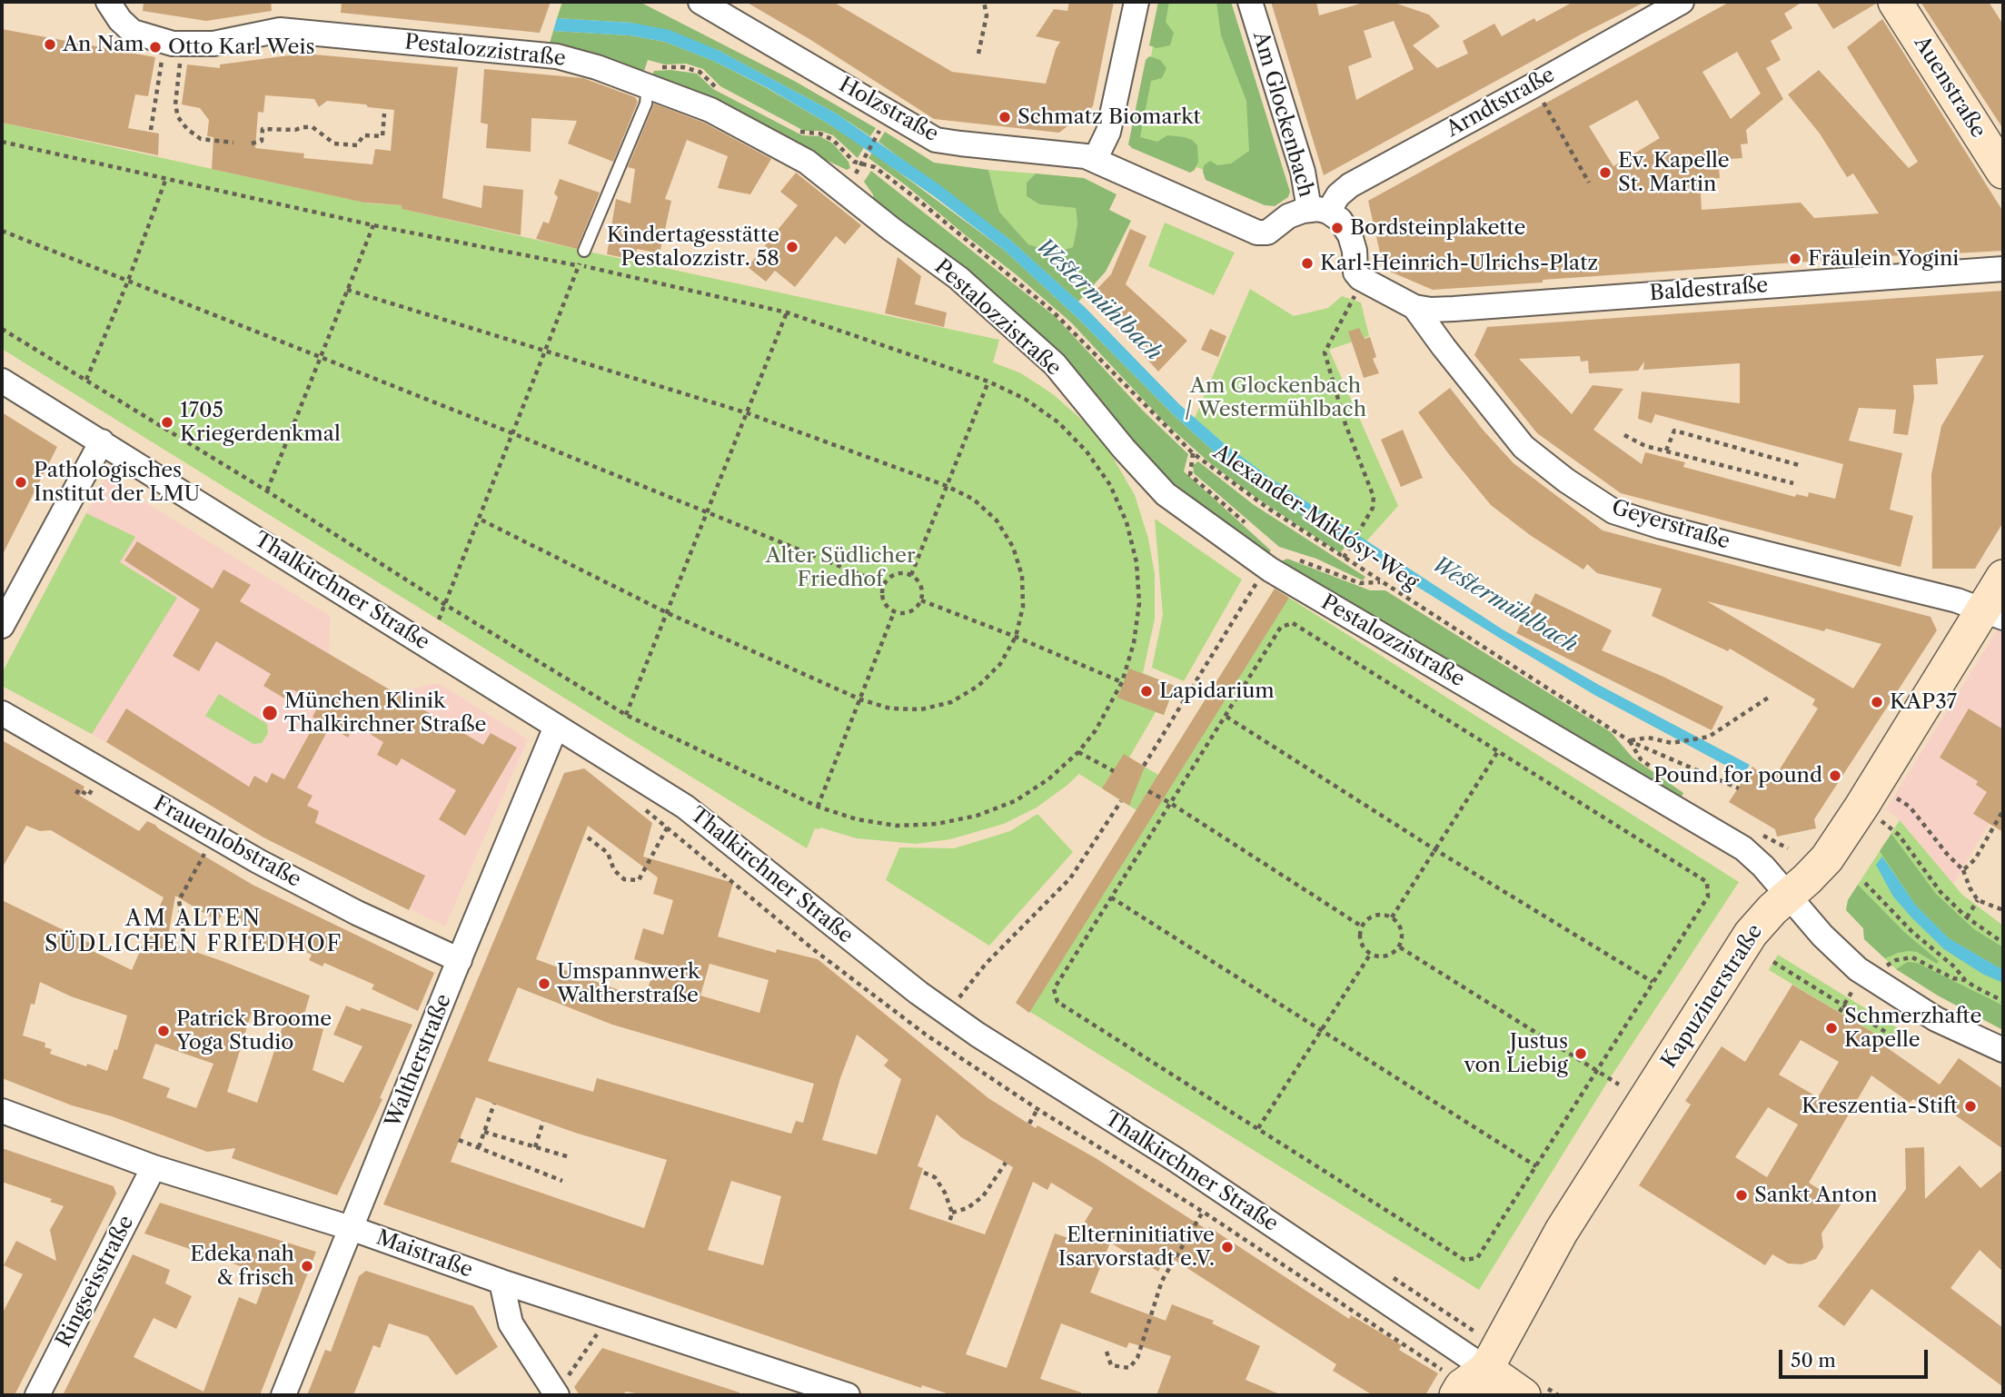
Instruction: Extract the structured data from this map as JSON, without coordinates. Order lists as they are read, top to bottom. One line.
{"streets":{"main road":["Auenstraße","Thalkirchner Straße","Kapuzinerstraße"],"street":["Pestalozzistraße","Arndtstraße","Holzstraße","Am Glockenbach","Baldestraße","Geyerstraße","Frauenlobstraße","Waltherstraße","Maistraße","Ringseisstraße"],"path":["Alexander-Miklósy-Weg"]},"crossings":[["Pestalozzistraße","Kapuzinerstraße"],["Arndtstraße","Am Glockenbach"],["Holzstraße","Am Glockenbach"],["Baldestraße","Geyerstraße"],["Geyerstraße","Kapuzinerstraße"],["Thalkirchner Straße","Kapuzinerstraße"],["Thalkirchner Straße","Waltherstraße"],["Frauenlobstraße","Waltherstraße"],["Waltherstraße","Maistraße"],["Maistraße","Ringseisstraße"]],"districts":["AM ALTEN SÜDLICHEN FRIEDHOF"],"water":["Westermühlbach"],"parks":["Am Glockenbach / Westermühlbach","Alter Südlicher Friedhof"],"places":["An Nam","Otto Karl Weis","Schmatz Biomarkt","Ev. Kapelle St. Martin","Bordsteinplakette","Kindertagesstätte Pestalozzistr. 58","Fräulein Yogini","Karl-Heinrich-Ulrichs-Platz","1705 Kriegerdenkmal","Pathologisches Institut der LMU","Lapidarium","KAP37","München Klinik Thalkirchner Straße","Pound for pound","Umspannwerk Waltherstraße","Schmerzhafte Kapelle","Patrick Broome Yoga Studio","Justus von Liebig","Kreszentia-Stift","Sankt Anton","Elterninitiative Isarvorstadt e.V.","Edeka nah & frisch"],"scale_bar":"50 m"}
